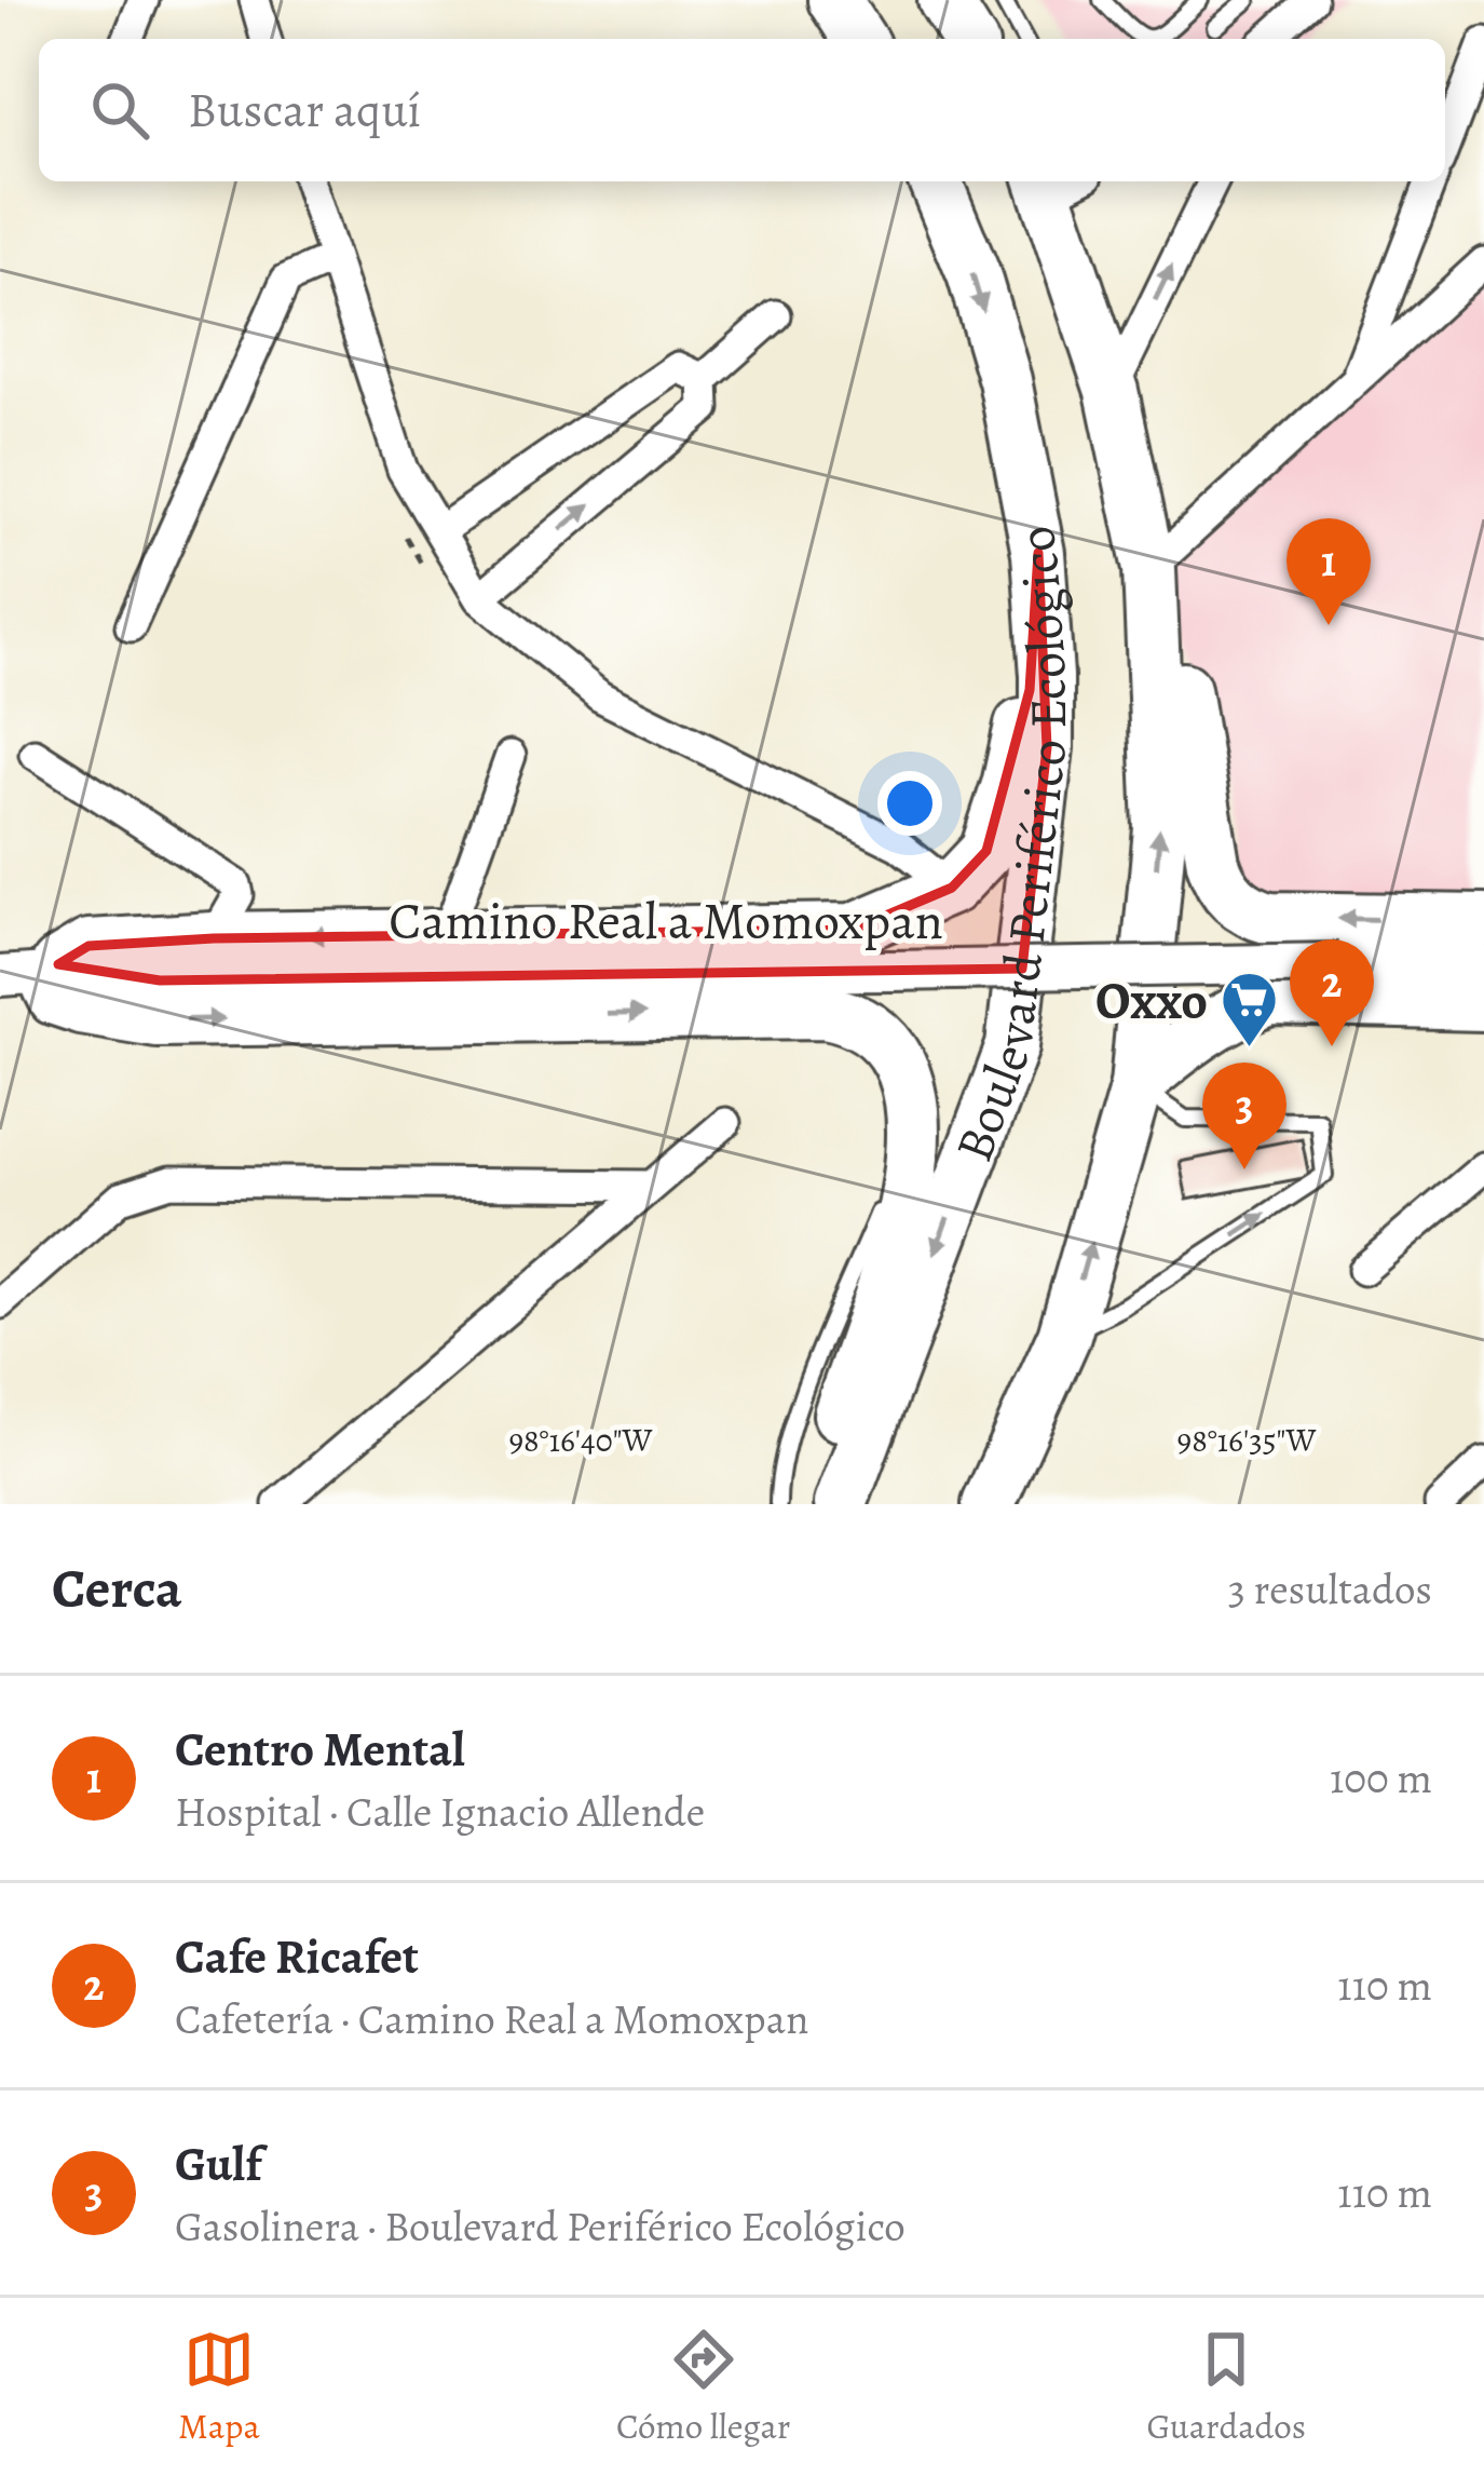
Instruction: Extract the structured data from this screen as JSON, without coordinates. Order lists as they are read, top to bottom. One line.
{"streets":{"highway":["Boulevard Periférico Ecológico"],"street":["Camino Real a Momoxpan"]},"places":{"supermarket":["Oxxo"]},"page":{"search":"Buscar aquí","pins":["1","2","3"],"heading":["Cerca","3 resultados"],"list":[{"mark":"1","name":"Centro Mental","note":"Hospital · Calle Ignacio Allende","value":"100 m"},{"mark":"2","name":"Cafe Ricafet","note":"Cafetería · Camino Real a Momoxpan","value":"110 m"},{"mark":"3","name":"Gulf","note":"Gasolinera · Boulevard Periférico Ecológico","value":"110 m"}],"nav":["Mapa","Cómo llegar","Guardados"]},"coordinates":["98°16'40\"W","98°16'35\"W"]}
